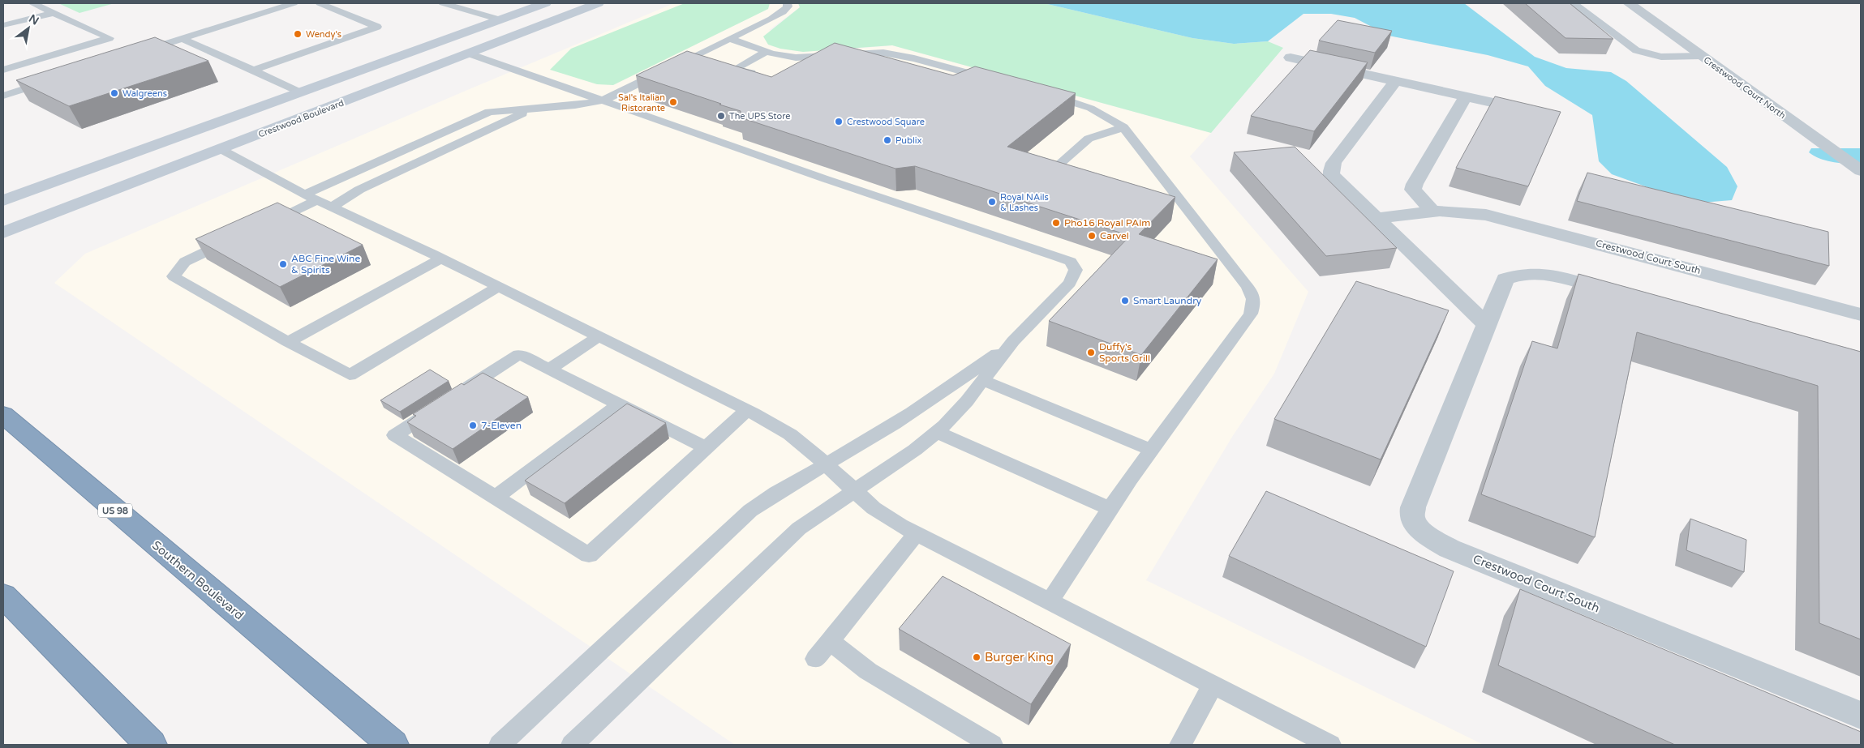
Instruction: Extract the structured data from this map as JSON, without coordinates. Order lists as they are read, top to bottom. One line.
{"streets":{"highway":["US 98","Southern Boulevard"],"main road":["Crestwood Boulevard"],"street":["Crestwood Court North","Crestwood Court South"]},"places":["Wendy's","Walgreens","Sal's Italian Ristorante","The UPS Store","Crestwood Square","Publix","Royal NAils & Lashes","Pho16 Royal PAlm","Carvel","ABC Fine Wine & Spirits","Smart Laundry","Duffy's Sports Grill","7-Eleven","Burger King"],"north":"top right"}
